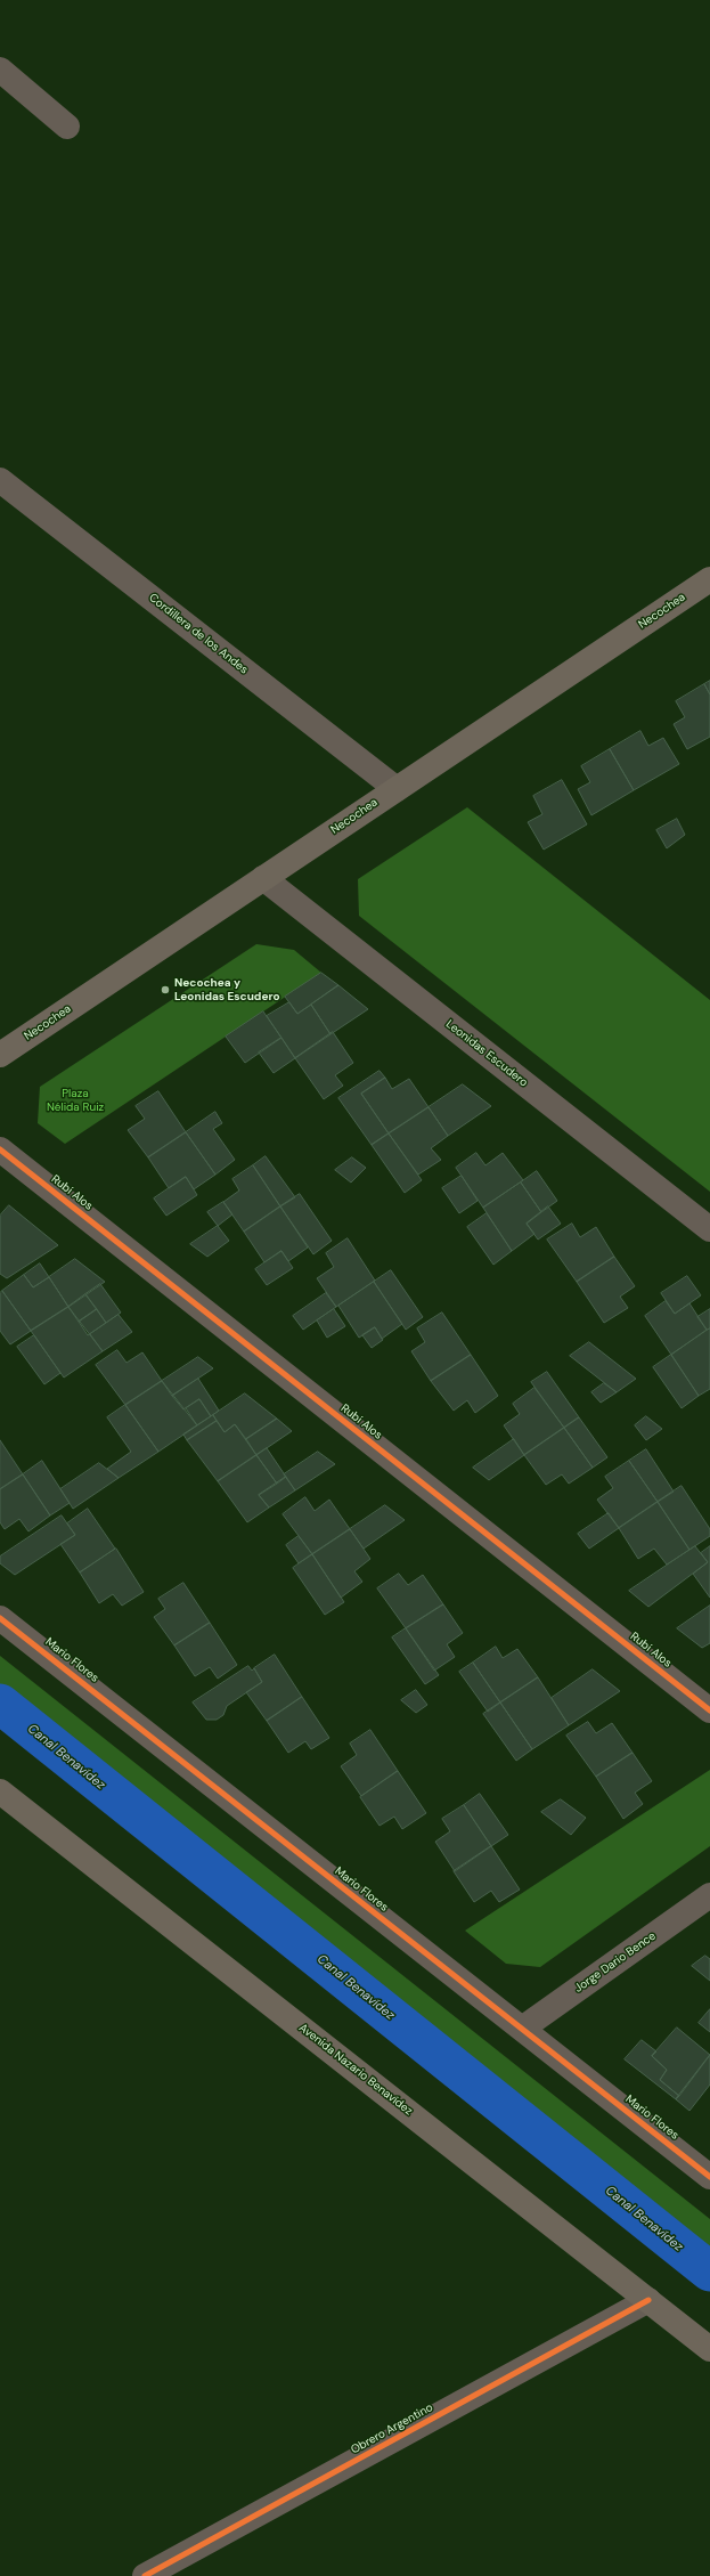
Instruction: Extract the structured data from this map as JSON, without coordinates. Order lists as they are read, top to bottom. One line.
{"streets":{"main road":["Necochea","Avenida Nazario Benavídez"],"street":["Cordillera de los Andes","Leonidas Escudero","Rubi Alos","Mario Flores","Jorge Dario Bence","Obrero Argentino"]},"crossings":[["Necochea","Cordillera de los Andes"],["Necochea","Leonidas Escudero"],["Mario Flores","Jorge Dario Bence"],["Avenida Nazario Benavídez","Obrero Argentino"]],"water":["Canal Benavídez"],"parks":["Plaza Nélida Ruiz"],"places":["Necochea y Leonidas Escudero"]}
